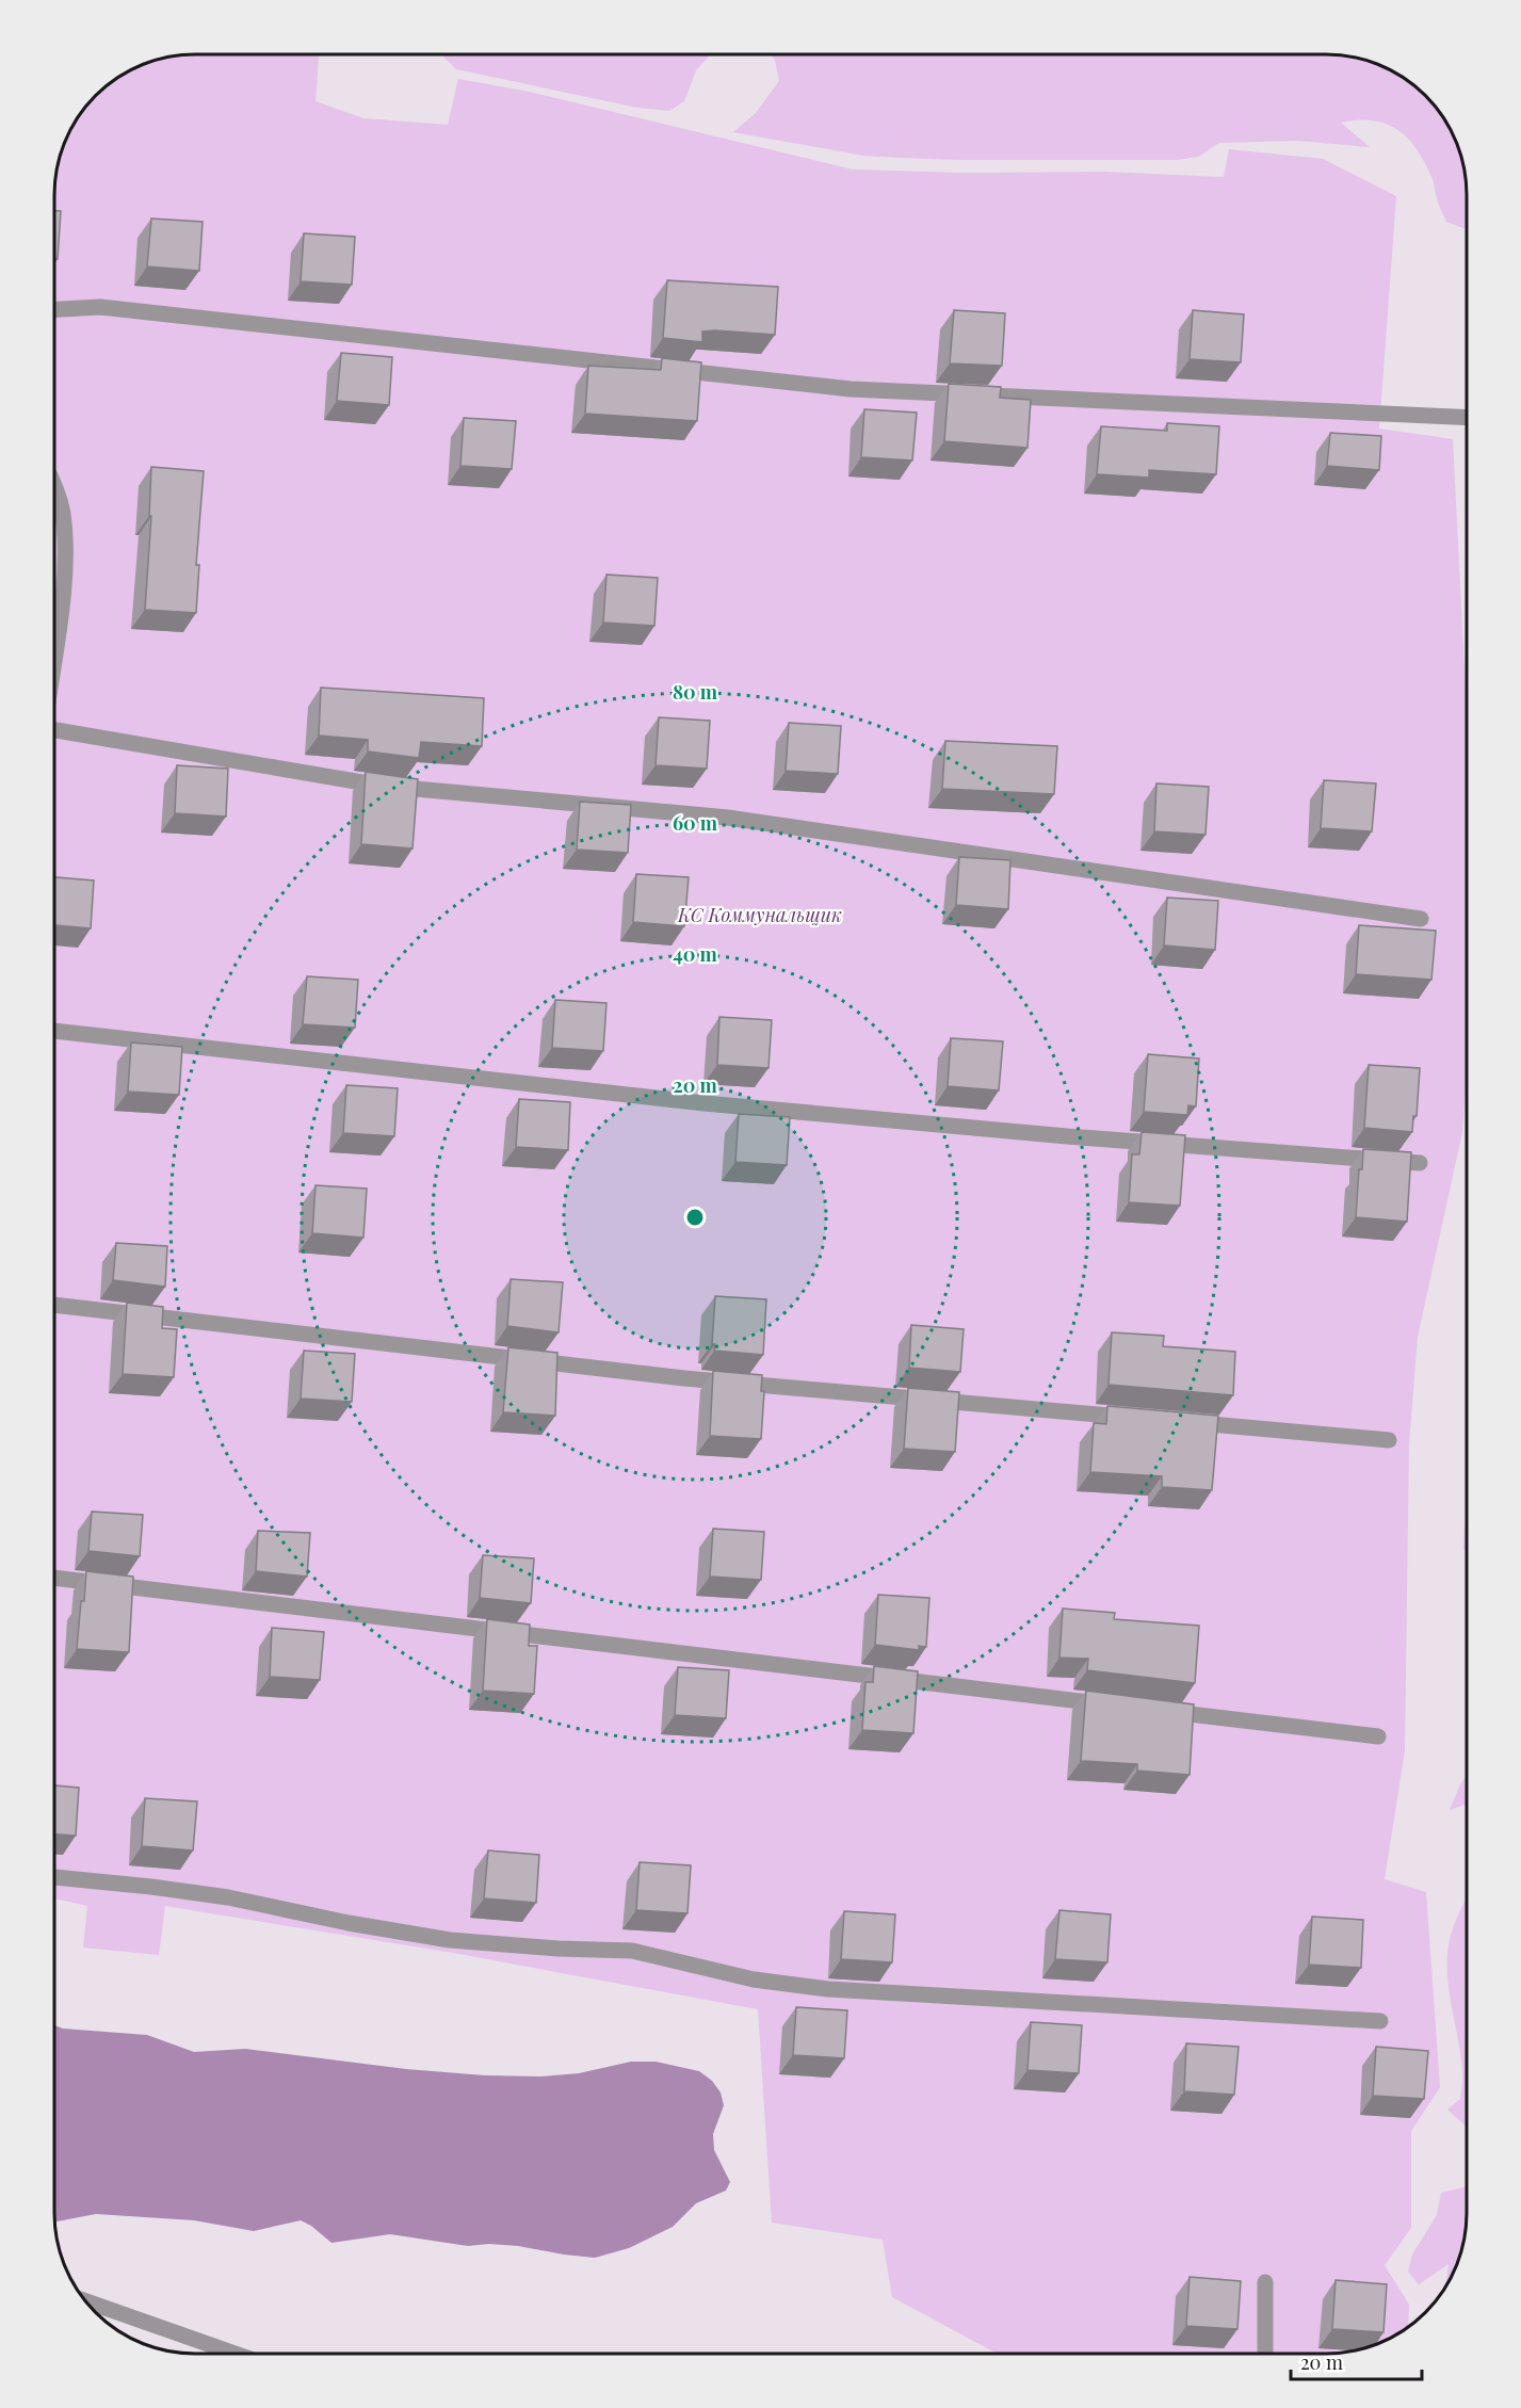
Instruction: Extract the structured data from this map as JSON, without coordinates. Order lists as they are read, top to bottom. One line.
{"parks":["КС Коммунальщик"],"scale_bar":"20 m","rings":["80 m","60 m","40 m","20 m"]}
